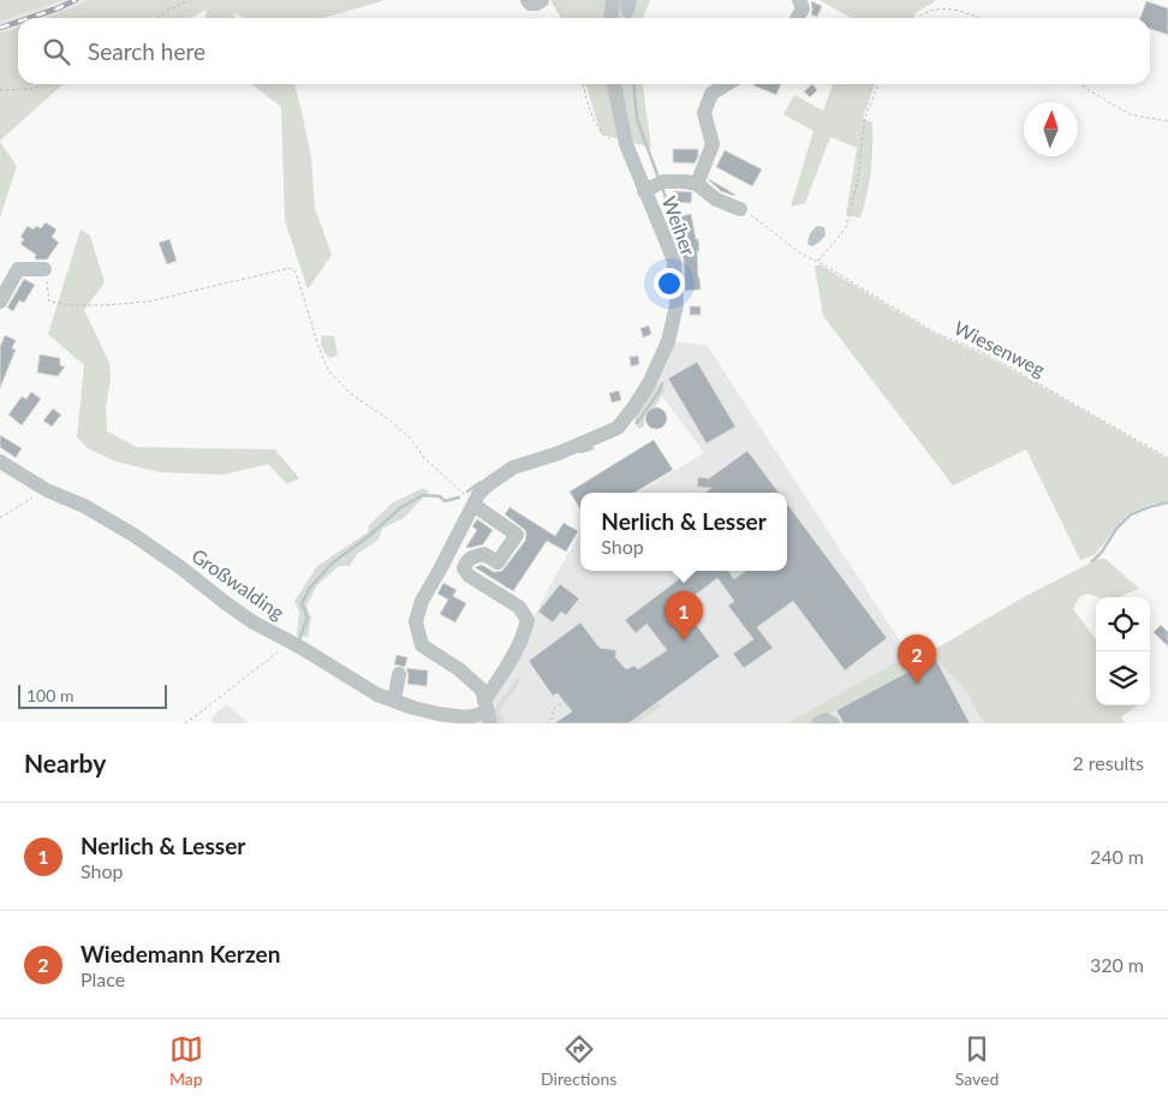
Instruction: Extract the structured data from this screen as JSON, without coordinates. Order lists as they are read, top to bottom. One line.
{"streets":{"street":["Weiher","Großwalding"],"path":["Wiesenweg"]},"crossings":[["Weiher","Wiesenweg"],["Weiher","Großwalding"]],"scale_bar":"100 m","north":"top","page":{"search":"Search here","popup":["Nerlich & Lesser","Shop"],"pins":["1","2"],"scale":"100 m","heading":["Nearby","2 results"],"list":[{"mark":"1","name":"Nerlich & Lesser","note":"Shop","value":"240 m"},{"mark":"2","name":"Wiedemann Kerzen","note":"Place","value":"320 m"}],"nav":["Map","Directions","Saved"]}}
